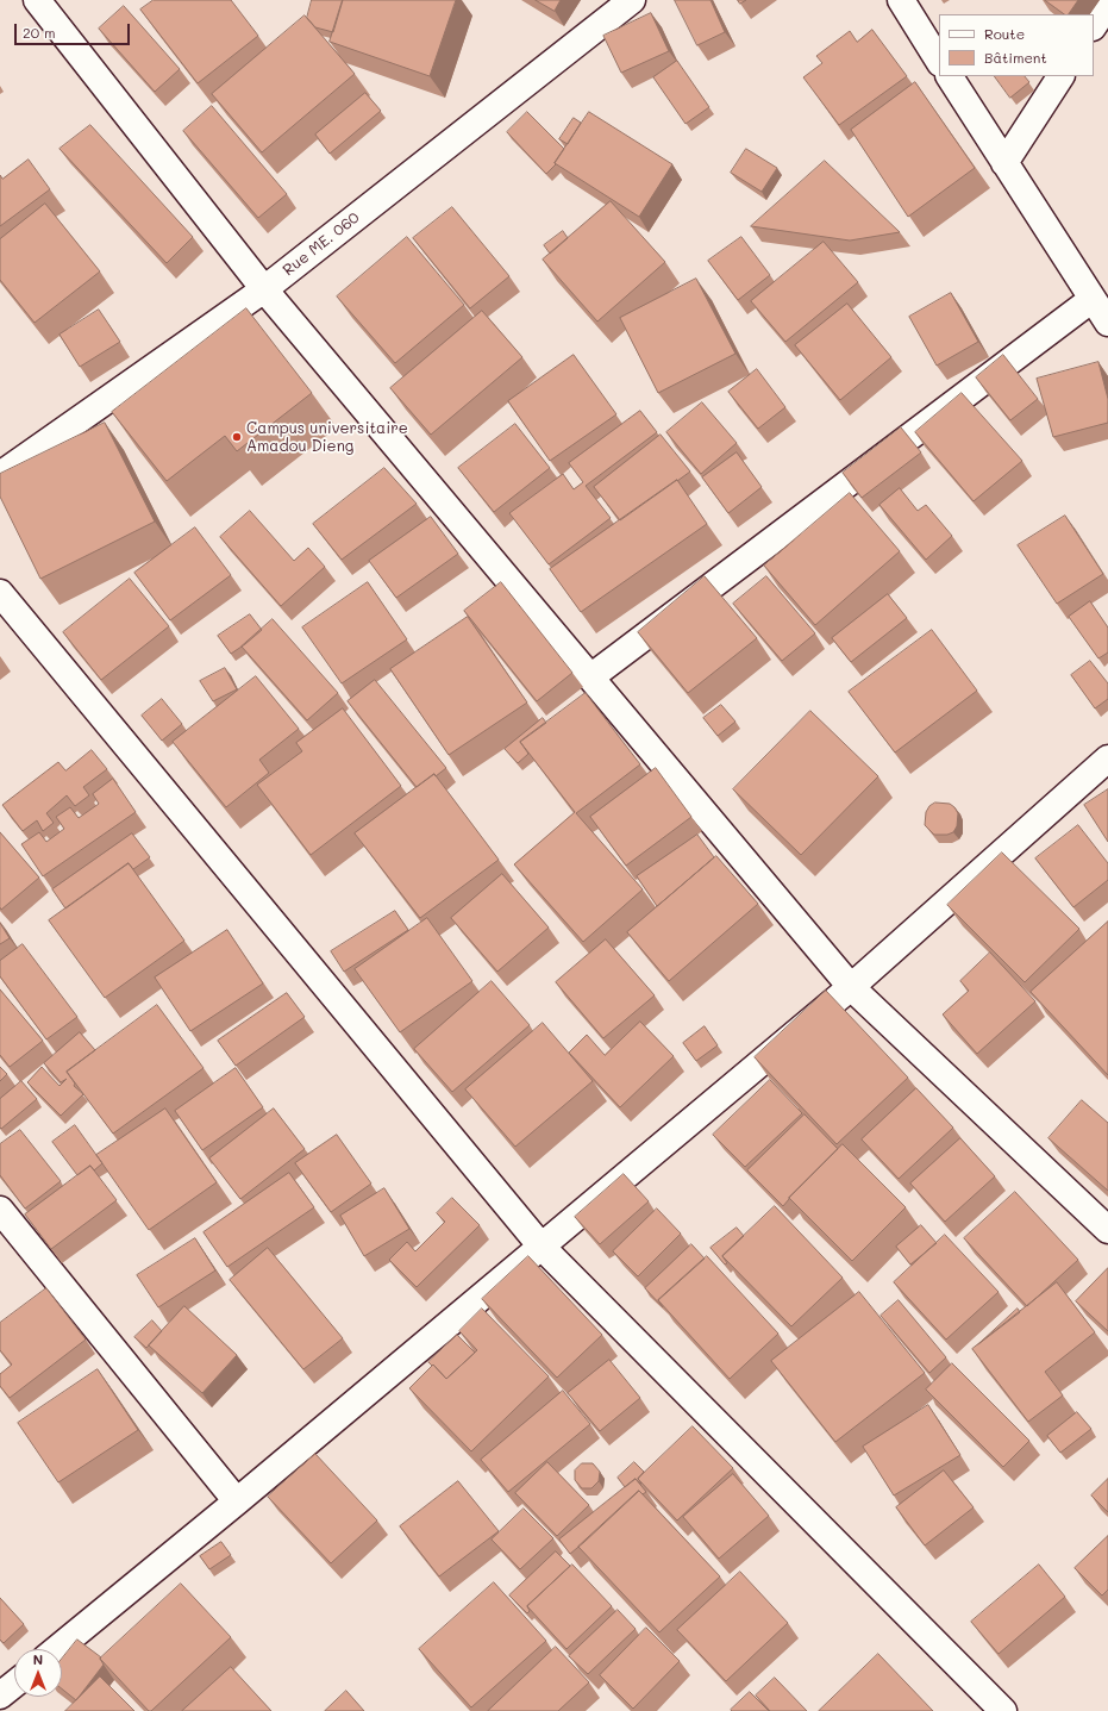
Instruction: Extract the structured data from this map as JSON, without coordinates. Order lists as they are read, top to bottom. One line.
{"streets":{"street":["Rue ME. 060"]},"places":["Campus universitaire Amadou Dieng"],"legend":["Route","Bâtiment"],"scale_bar":"20 m","north":"top"}
